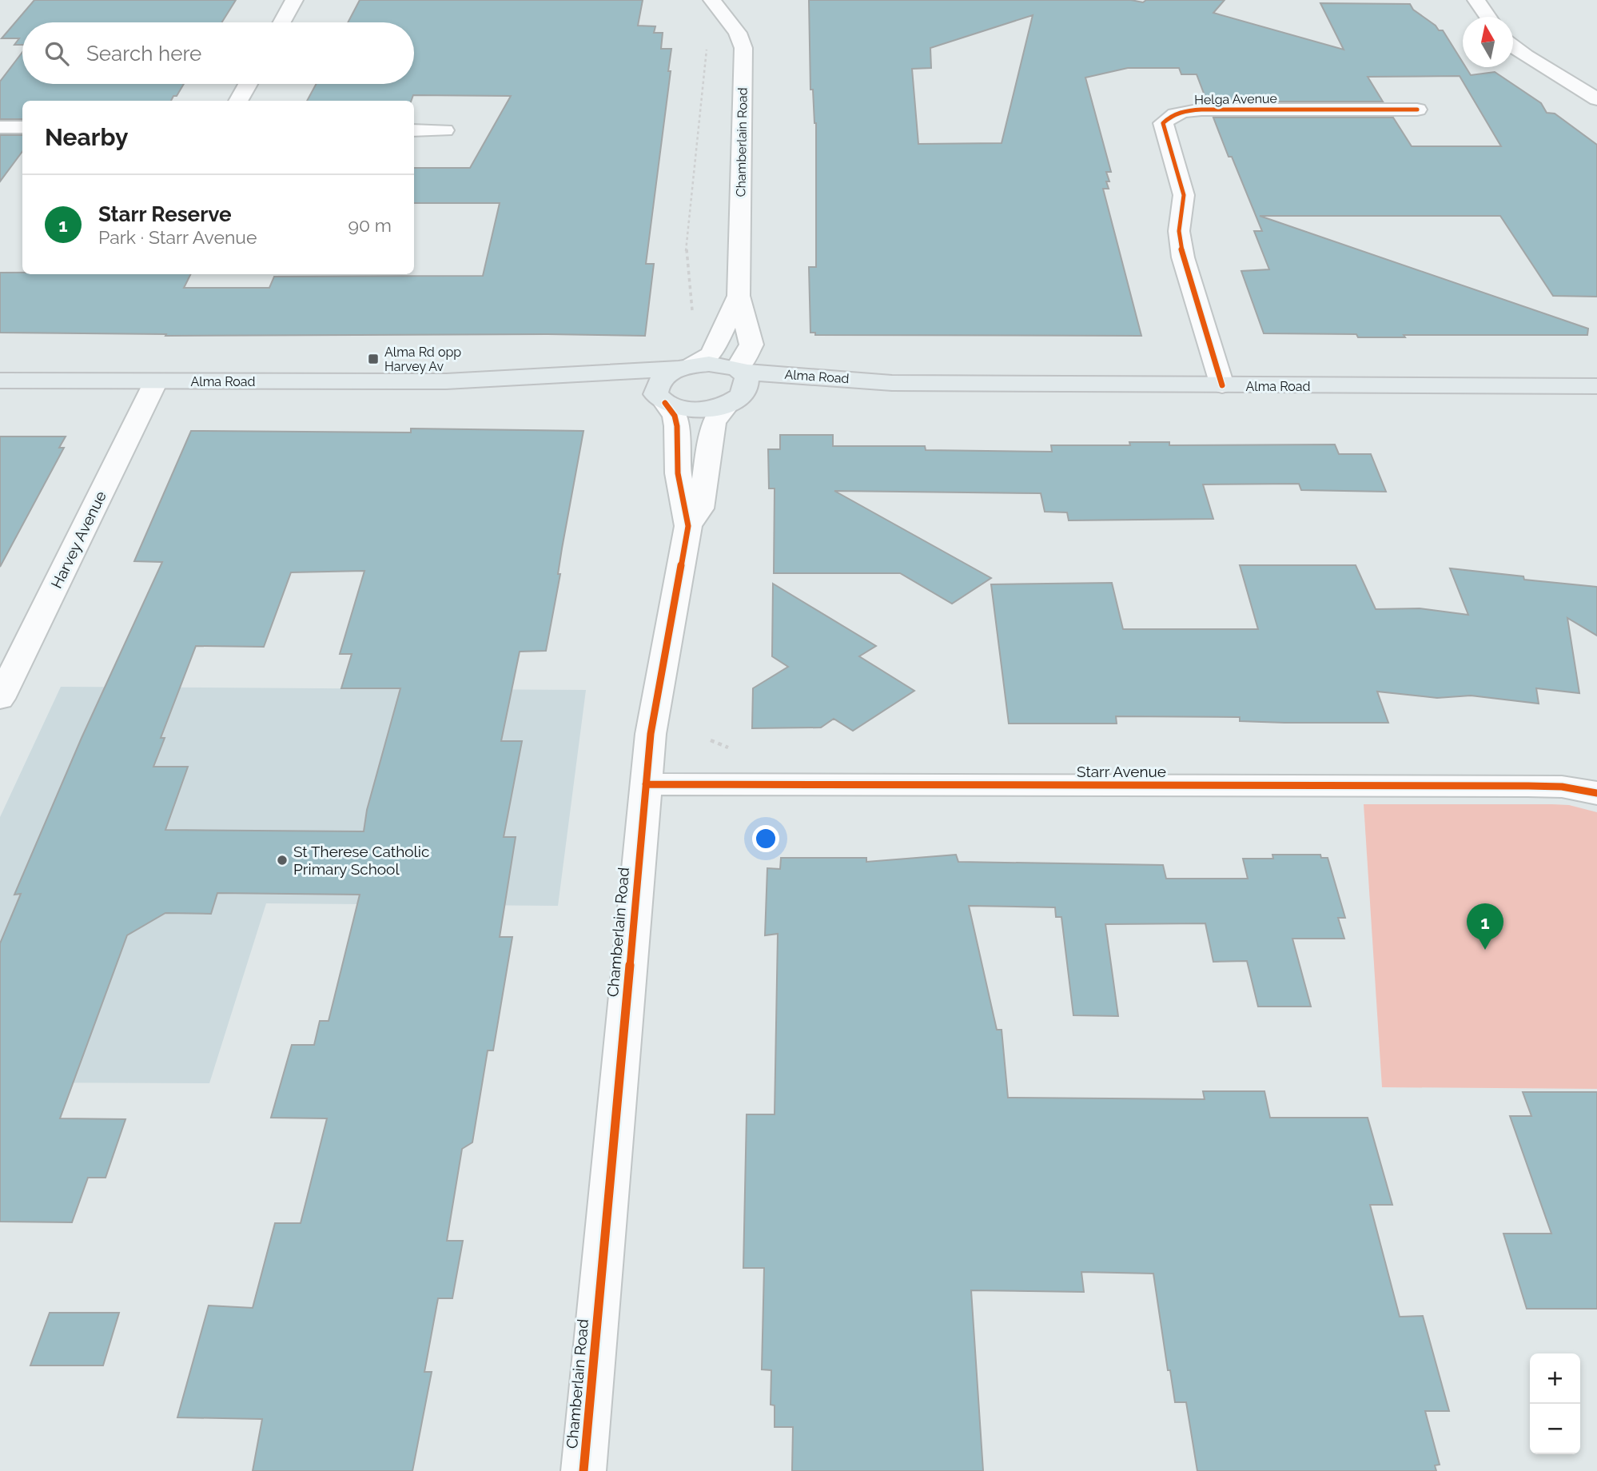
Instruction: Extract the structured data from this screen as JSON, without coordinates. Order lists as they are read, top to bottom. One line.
{"streets":{"main road":["Alma Road"],"street":["Helga Avenue","Chamberlain Road","Harvey Avenue","Starr Avenue"]},"crossings":[["Helga Avenue","Alma Road"],["Chamberlain Road","Alma Road"],["Chamberlain Road","Starr Avenue"],["Alma Road","Harvey Avenue"]],"places":{"transit":["Alma Rd opp Harvey Av"],"other":["St Therese Catholic Primary School"]},"north":"top","page":{"search":"Search here","heading":"Nearby","list":[{"mark":"1","name":"Starr Reserve","note":"Park · Starr Avenue","value":"90 m"}],"pins":"1","map_buttons":["+","−"]}}
